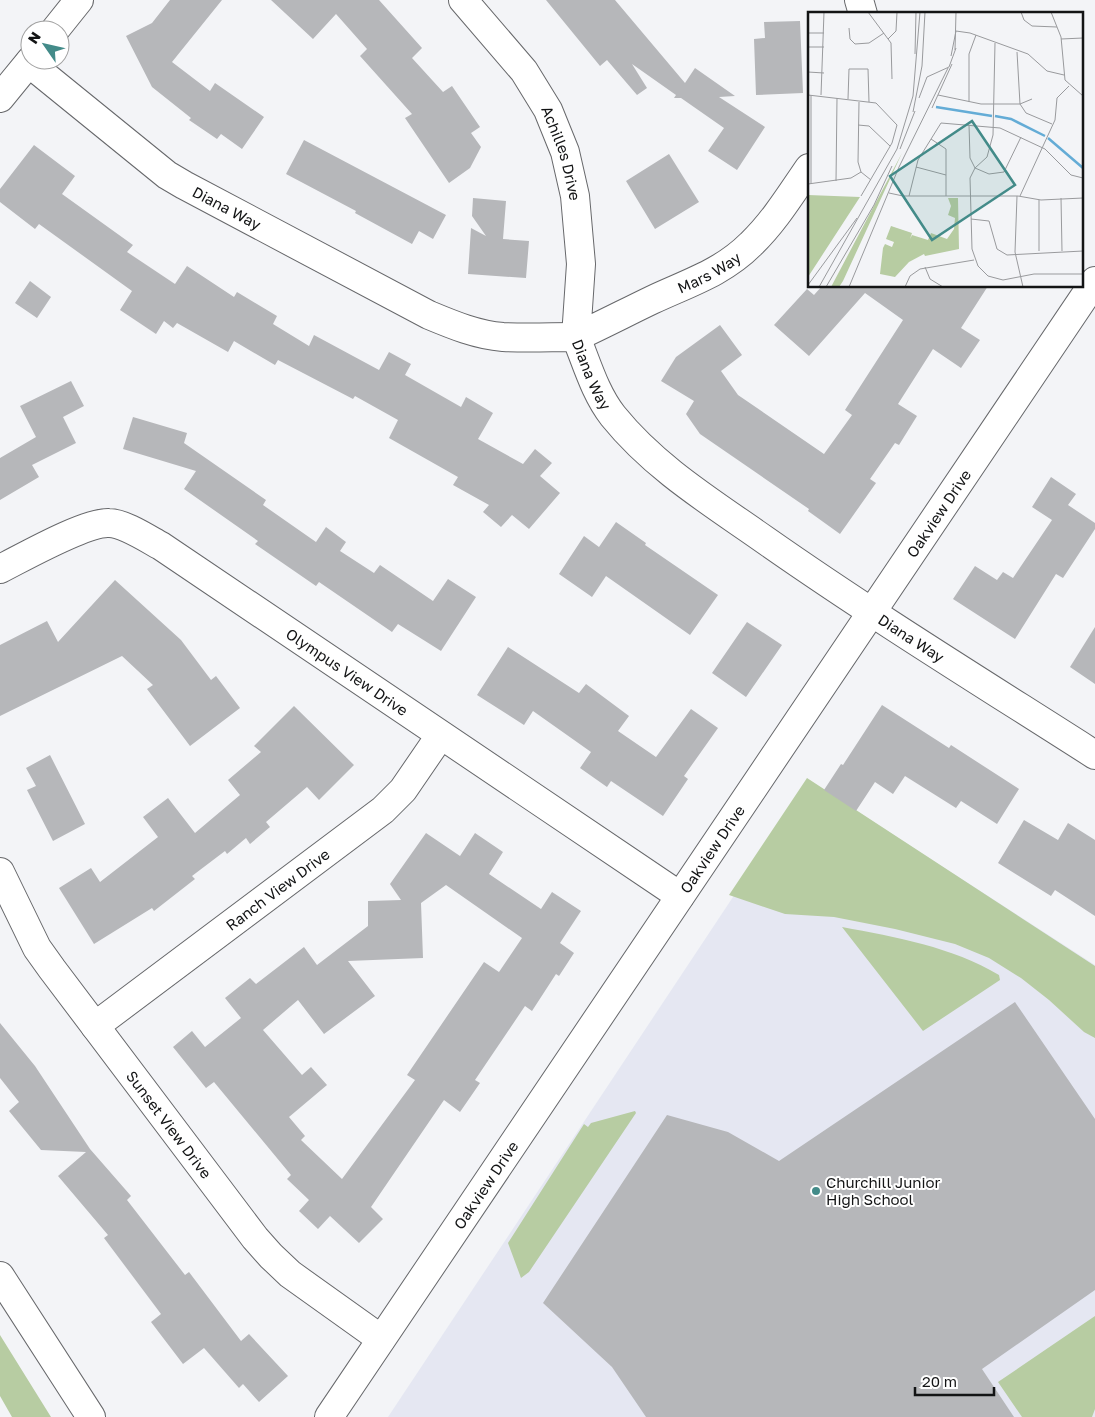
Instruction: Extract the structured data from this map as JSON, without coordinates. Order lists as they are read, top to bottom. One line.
{"streets":{"street":["Achilles Drive","Diana Way","Mars Way","Oakview Drive","Olympus View Drive","Ranch View Drive","Sunset View Drive"]},"crossings":[["Achilles Drive","Diana Way"],["Achilles Drive","Mars Way"],["Diana Way","Mars Way"],["Diana Way","Oakview Drive"],["Oakview Drive","Olympus View Drive"],["Oakview Drive","Sunset View Drive"],["Olympus View Drive","Ranch View Drive"],["Ranch View Drive","Sunset View Drive"]],"places":["Churchill Junior High School"],"scale_bar":"20 m","north":"top left"}
